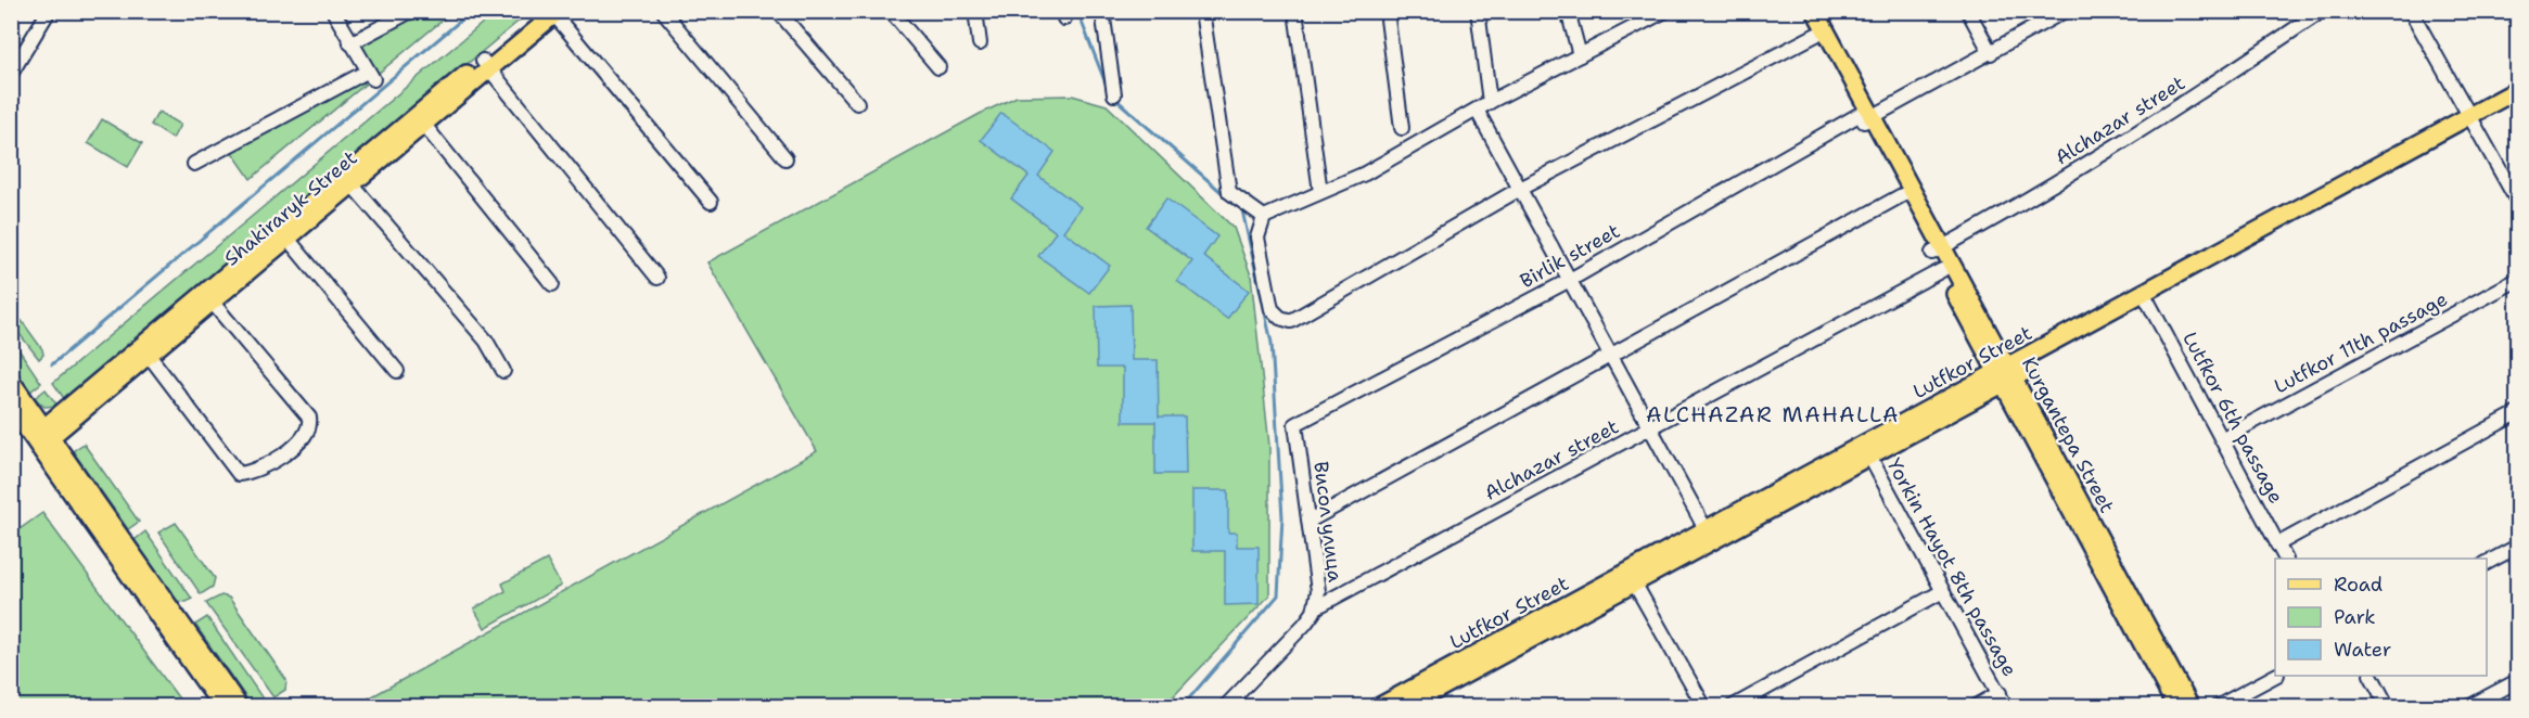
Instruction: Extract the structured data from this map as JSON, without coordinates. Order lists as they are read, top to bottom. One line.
{"streets":{"main road":["Shakiraryk Street","Lutfkor Street","Kurgantepa Street"],"street":["Alchazar street","Birlik street","Lutfkor 11th passage","Lutfkor 6th passage","Висол улица","Yorkin Hayot 8th passage"]},"crossings":[["Alchazar street","Kurgantepa Street"],["Alchazar street","Висол улица"],["Birlik street","Kurgantepa Street"],["Birlik street","Висол улица"],["Lutfkor 11th passage","Lutfkor 6th passage"],["Lutfkor Street","Lutfkor 6th passage"],["Lutfkor Street","Kurgantepa Street"],["Lutfkor Street","Yorkin Hayot 8th passage"]],"districts":["ALCHAZAR MAHALLA"],"legend":["Road","Park","Water"]}
